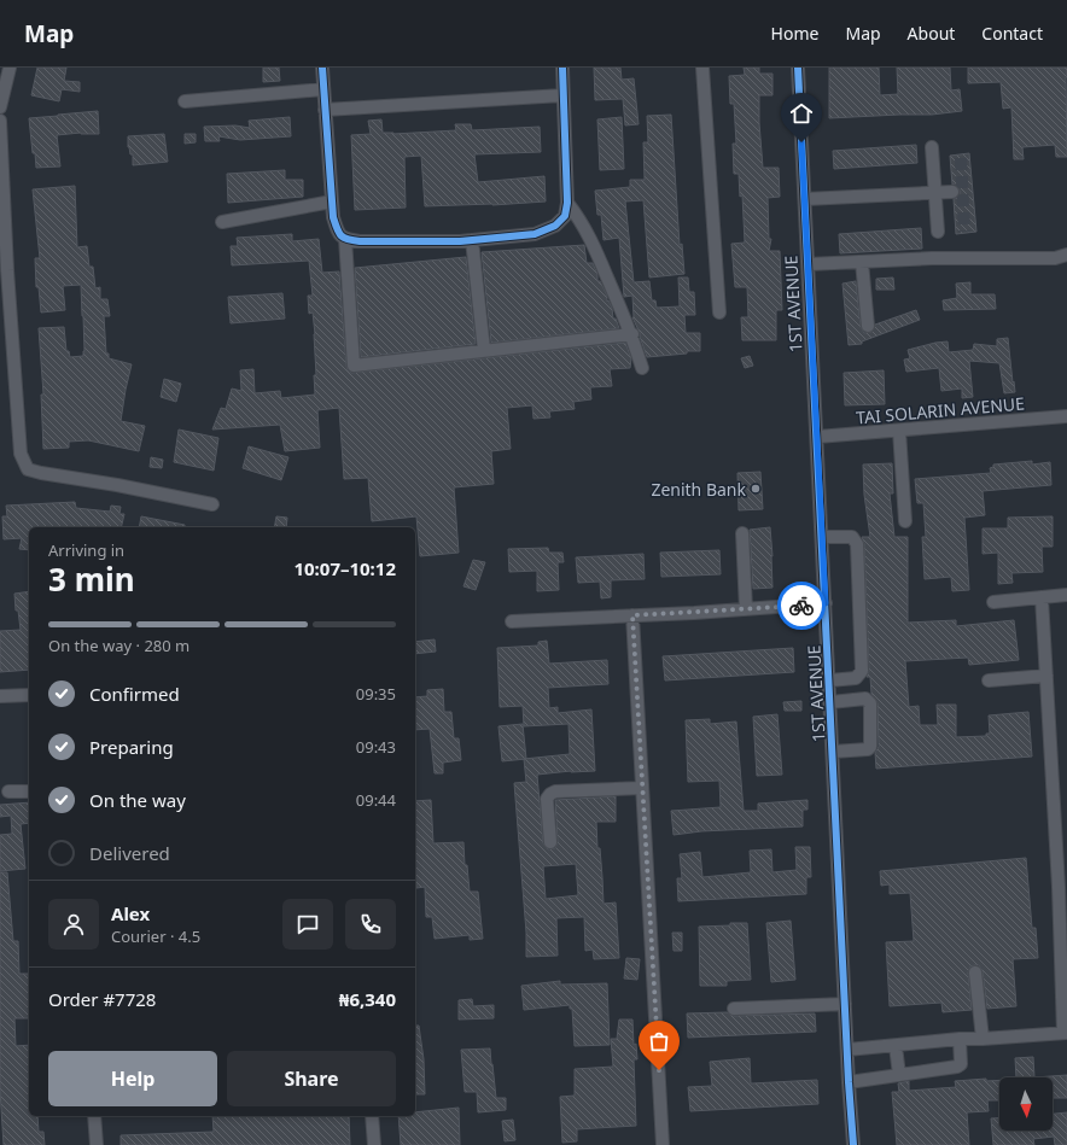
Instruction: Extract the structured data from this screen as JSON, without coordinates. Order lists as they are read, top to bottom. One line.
{"streets":{"street":["1ST AVENUE","TAI SOLARIN AVENUE"]},"crossings":[["1ST AVENUE","TAI SOLARIN AVENUE"]],"places":["Zenith Bank"],"north":"bottom","page":{"header":"Map","nav":["Home","Map","About","Contact"],"heading":["3 min","Arriving in","10:07–10:12"],"panel":["Alex","Courier · 4.5","Order #7728","₦6,340"],"bar":"On the way · 280 m","list":[["Confirmed","09:35"],["Preparing","09:43"],["On the way","09:44"],"Delivered"],"buttons":["Help","Share"]}}
